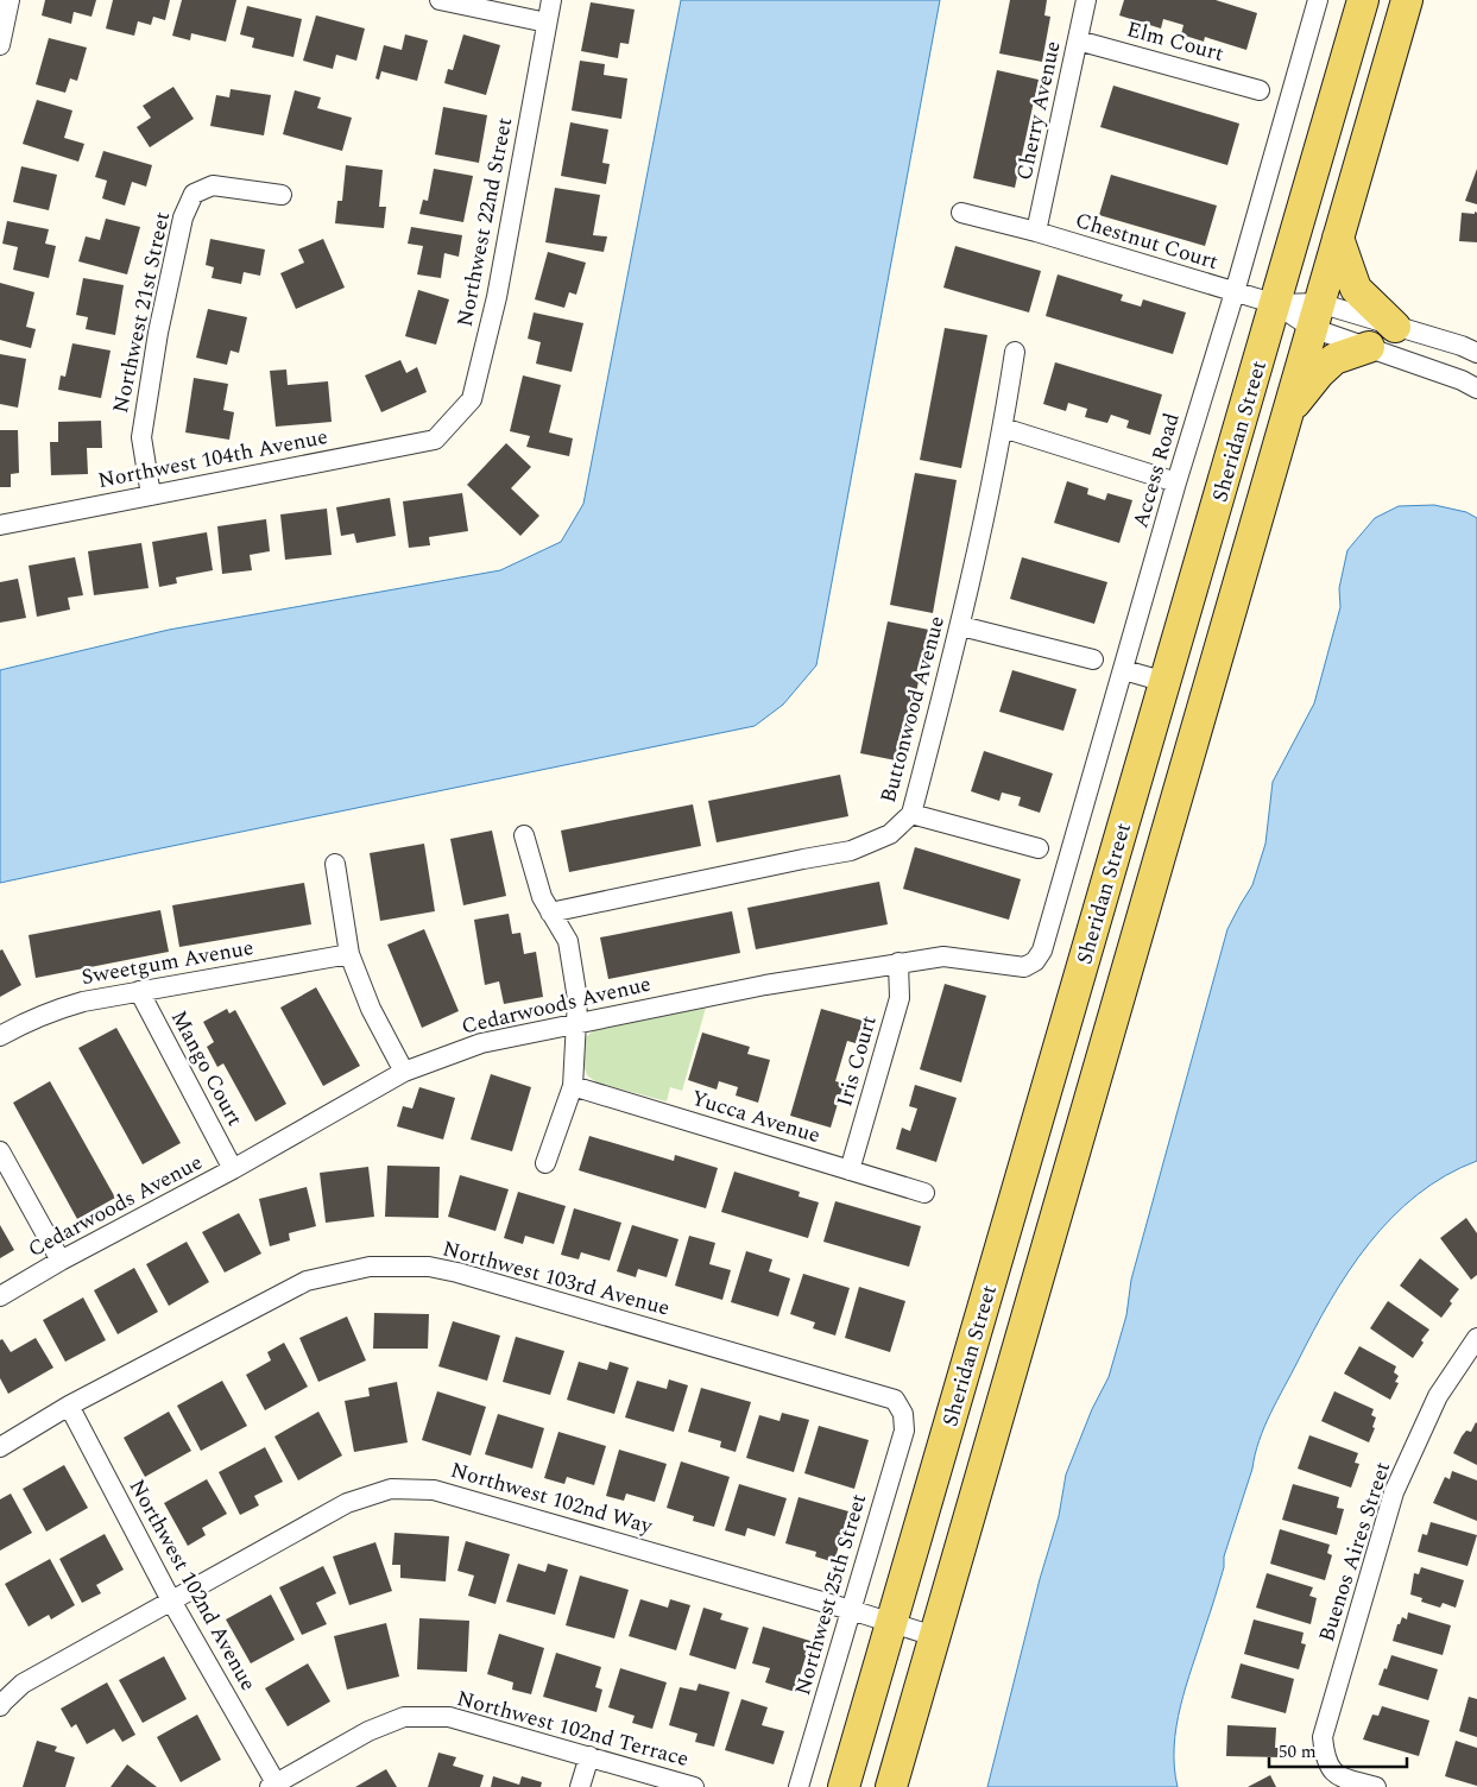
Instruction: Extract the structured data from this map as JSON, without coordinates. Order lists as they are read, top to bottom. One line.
{"streets":{"main road":["Sheridan Street"],"street":["Elm Court","Cherry Avenue","Northwest 22nd Street","Chestnut Court","Northwest 21st Street","Northwest 104th Avenue","Access Road","Buttonwood Avenue","Sweetgum Avenue","Cedarwoods Avenue","Iris Court","Mango Court","Yucca Avenue","Northwest 103rd Avenue","Northwest 102nd Way","Buenos Aires Street","Northwest 102nd Avenue","Northwest 25th Street","Northwest 102nd Terrace"]},"crossings":[["Elm Court","Cherry Avenue"],["Cherry Avenue","Chestnut Court"],["Northwest 22nd Street","Northwest 104th Avenue"],["Chestnut Court","Sheridan Street"],["Chestnut Court","Access Road"],["Northwest 21st Street","Northwest 104th Avenue"],["Sheridan Street","Northwest 102nd Way"],["Access Road","Cedarwoods Avenue"],["Sweetgum Avenue","Mango Court"],["Cedarwoods Avenue","Iris Court"],["Cedarwoods Avenue","Mango Court"],["Iris Court","Yucca Avenue"],["Northwest 103rd Avenue","Northwest 102nd Avenue"],["Northwest 103rd Avenue","Northwest 25th Street"],["Northwest 102nd Way","Northwest 102nd Avenue"],["Northwest 102nd Way","Northwest 25th Street"],["Northwest 102nd Avenue","Northwest 102nd Terrace"]],"scale_bar":"50 m"}
